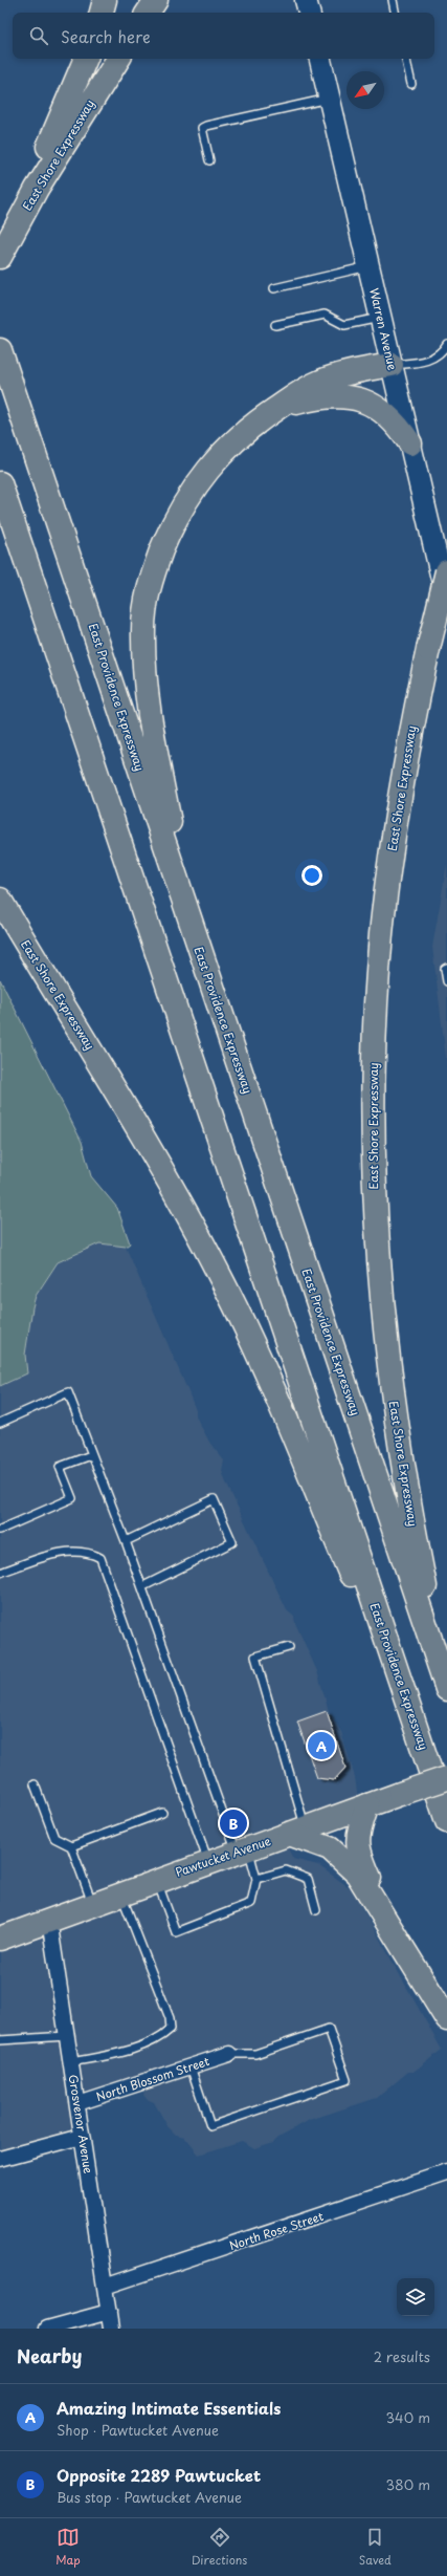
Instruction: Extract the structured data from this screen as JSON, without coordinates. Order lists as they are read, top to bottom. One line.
{"streets":{"main road":["East Shore Expressway","Warren Avenue","East Providence Expressway","Pawtucket Avenue"],"street":["North Blossom Street","Grosvenor Avenue","North Rose Street"]},"crossings":[["East Shore Expressway","East Providence Expressway"],["Pawtucket Avenue","Grosvenor Avenue"],["North Blossom Street","Grosvenor Avenue"],["Grosvenor Avenue","North Rose Street"]],"north":"bottom left","page":{"search":"Search here","pins":["A","B"],"heading":["Nearby","2 results"],"list":[{"mark":"A","name":"Amazing Intimate Essentials","note":"Shop · Pawtucket Avenue","value":"340 m"},{"mark":"B","name":"Opposite 2289 Pawtucket","note":"Bus stop · Pawtucket Avenue","value":"380 m"}],"nav":["Map","Directions","Saved"]}}
